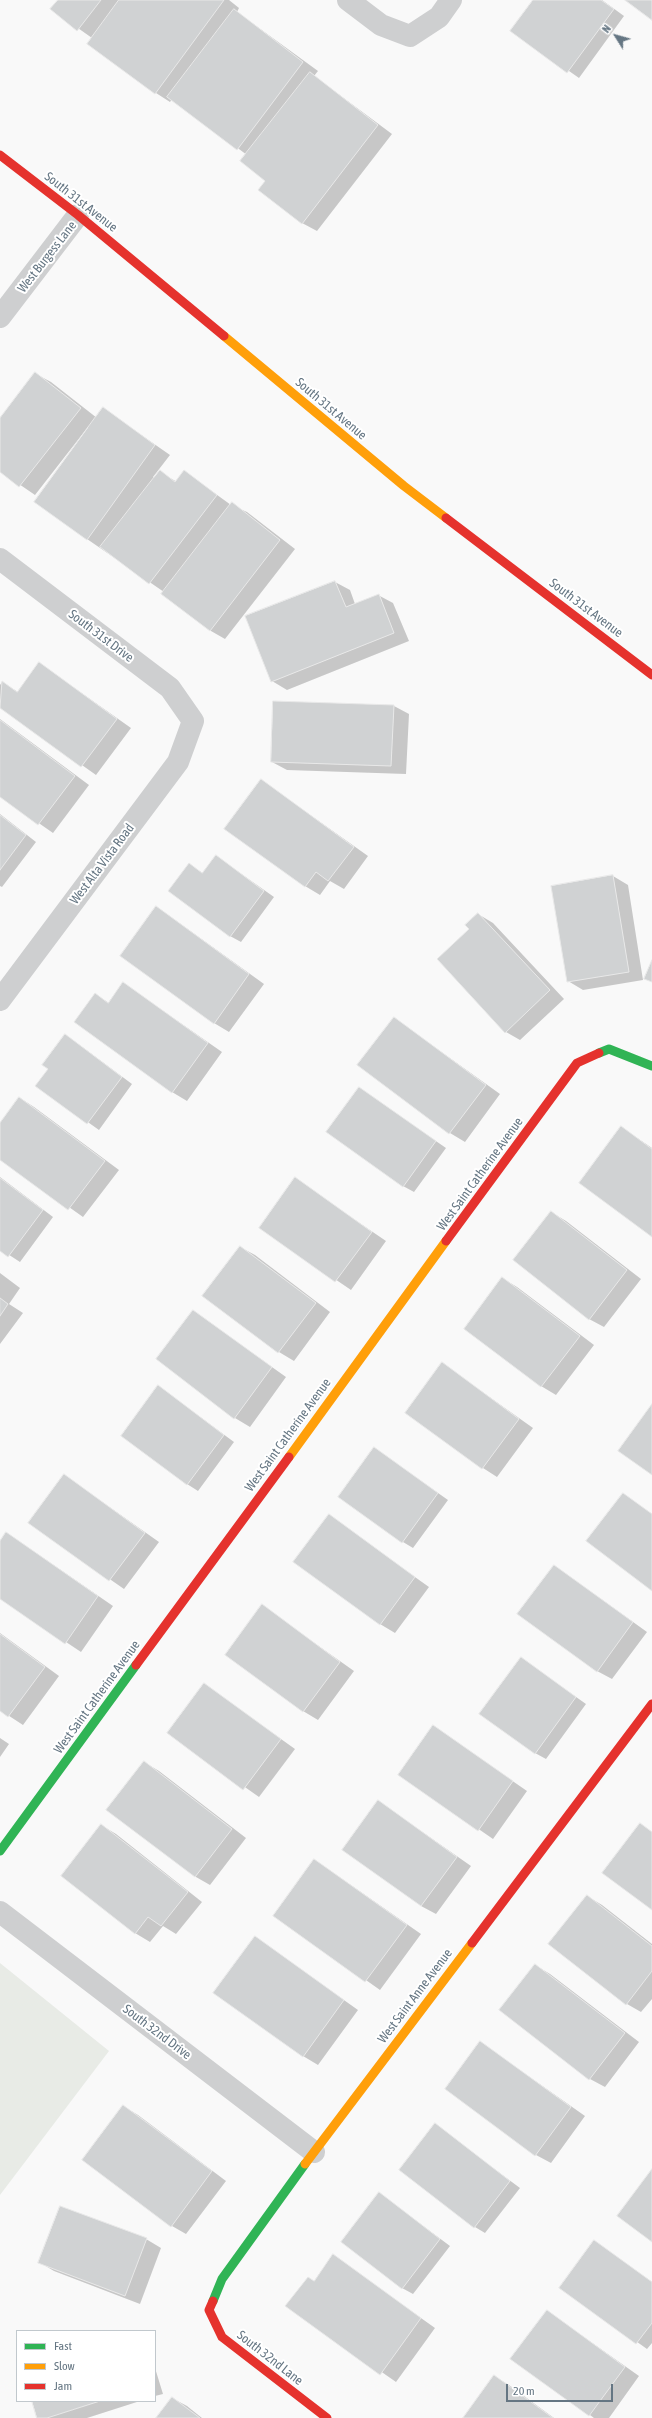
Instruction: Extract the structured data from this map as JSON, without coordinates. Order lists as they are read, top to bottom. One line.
{"streets":{"street":["South 31st Avenue","West Burgess Lane","South 31st Drive","West Alta Vista Road","West Saint Catherine Avenue","West Saint Anne Avenue","South 32nd Drive","South 32nd Lane"]},"crossings":[["South 31st Avenue","West Burgess Lane"],["South 31st Drive","West Alta Vista Road"],["West Saint Anne Avenue","South 32nd Drive"],["West Saint Anne Avenue","South 32nd Lane"]],"legend":["Fast","Slow","Jam"],"scale_bar":"20 m","north":"top left"}
